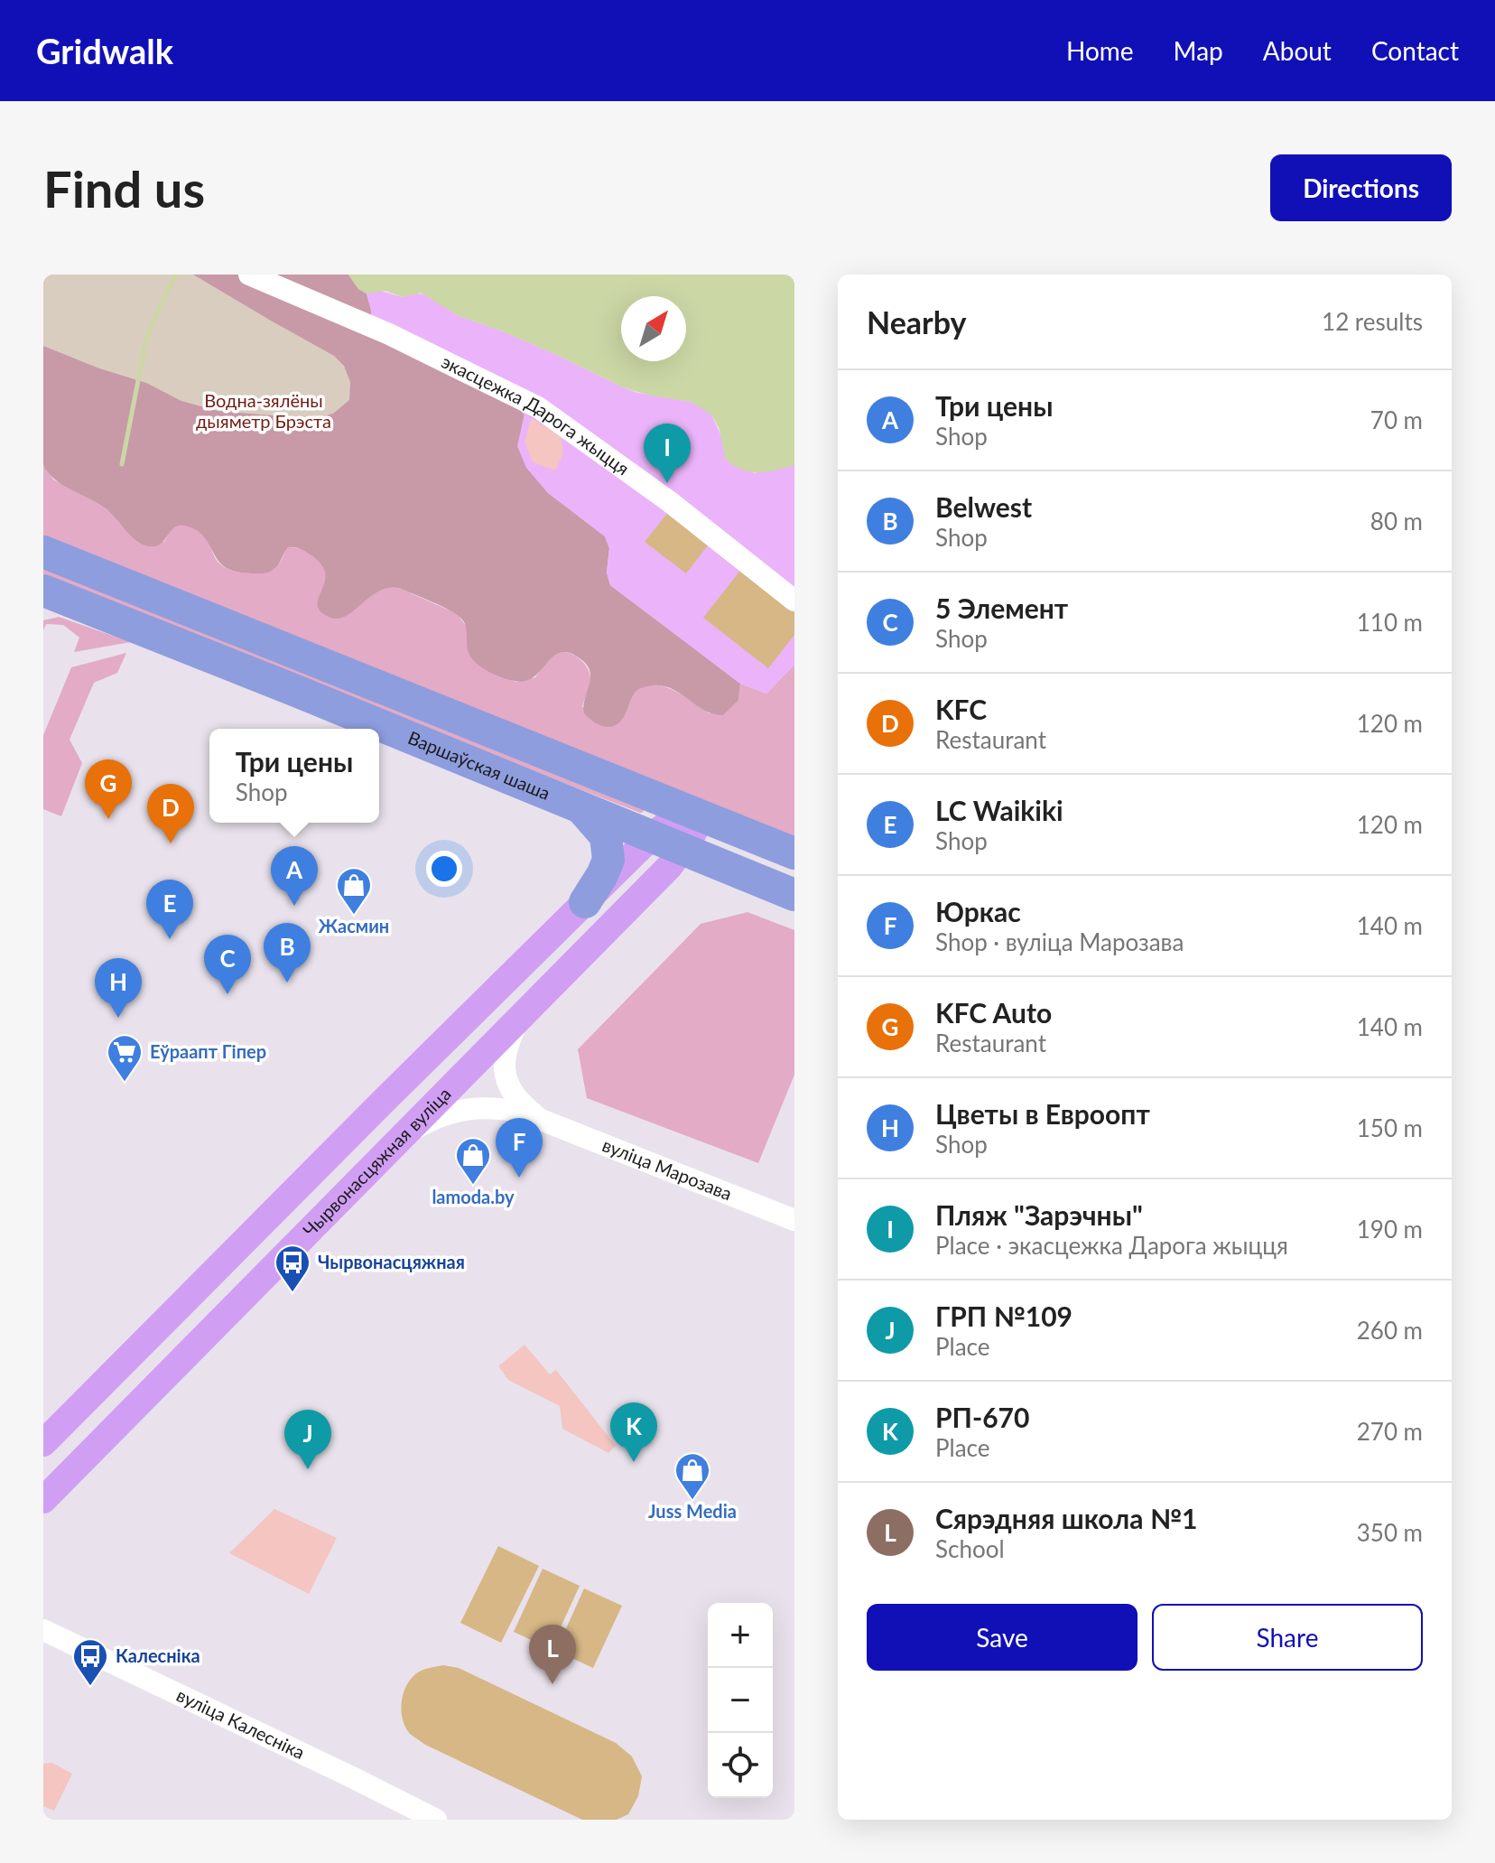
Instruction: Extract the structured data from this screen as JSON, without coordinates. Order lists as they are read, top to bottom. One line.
{"streets":{"highway":["Варшаўская шаша"],"main road":["Чырвонасцяжная вуліца"],"street":["экасцежка Дарога жыцця","вуліца Марозава","вуліца Калесніка"]},"crossings":[["Варшаўская шаша","Чырвонасцяжная вуліца"],["Чырвонасцяжная вуліца","вуліца Марозава"]],"parks":["Водна-зялёны дыяметр Брэста"],"places":{"shop":["Жасмин","lamoda.by","Juss Media"],"supermarket":["Еўраапт Гіпер"],"bus stop":["Чырвонасцяжная","Калесніка"]},"north":"top right","page":{"header":"Gridwalk","nav":["Home","Map","About","Contact"],"buttons":["Directions",["Save","Share"]],"title":"Find us","heading":["Nearby","12 results"],"list":[{"mark":"A","name":"Три цены","note":"Shop","value":"70 m"},{"mark":"B","name":"Belwest","note":"Shop","value":"80 m"},{"mark":"C","name":"5 Элемент","note":"Shop","value":"110 m"},{"mark":"D","name":"KFC","note":"Restaurant","value":"120 m"},{"mark":"E","name":"LC Waikiki","note":"Shop","value":"120 m"},{"mark":"F","name":"Юркас","note":"Shop · вуліца Марозава","value":"140 m"},{"mark":"G","name":"KFC Auto","note":"Restaurant","value":"140 m"},{"mark":"H","name":"Цветы в Евроопт","note":"Shop","value":"150 m"},{"mark":"I","name":"Пляж \"Зарэчны\"","note":"Place · экасцежка Дарога жыцця","value":"190 m"},{"mark":"J","name":"ГРП №109","note":"Place","value":"260 m"},{"mark":"K","name":"РП-670","note":"Place","value":"270 m"},{"mark":"L","name":"Сярэдняя школа №1","note":"School","value":"350 m"}],"pins":["I","G","D","A","E","B","C","H","F","K","J","L"],"popup":["Три цены","Shop"],"map_buttons":["+","−"]}}
